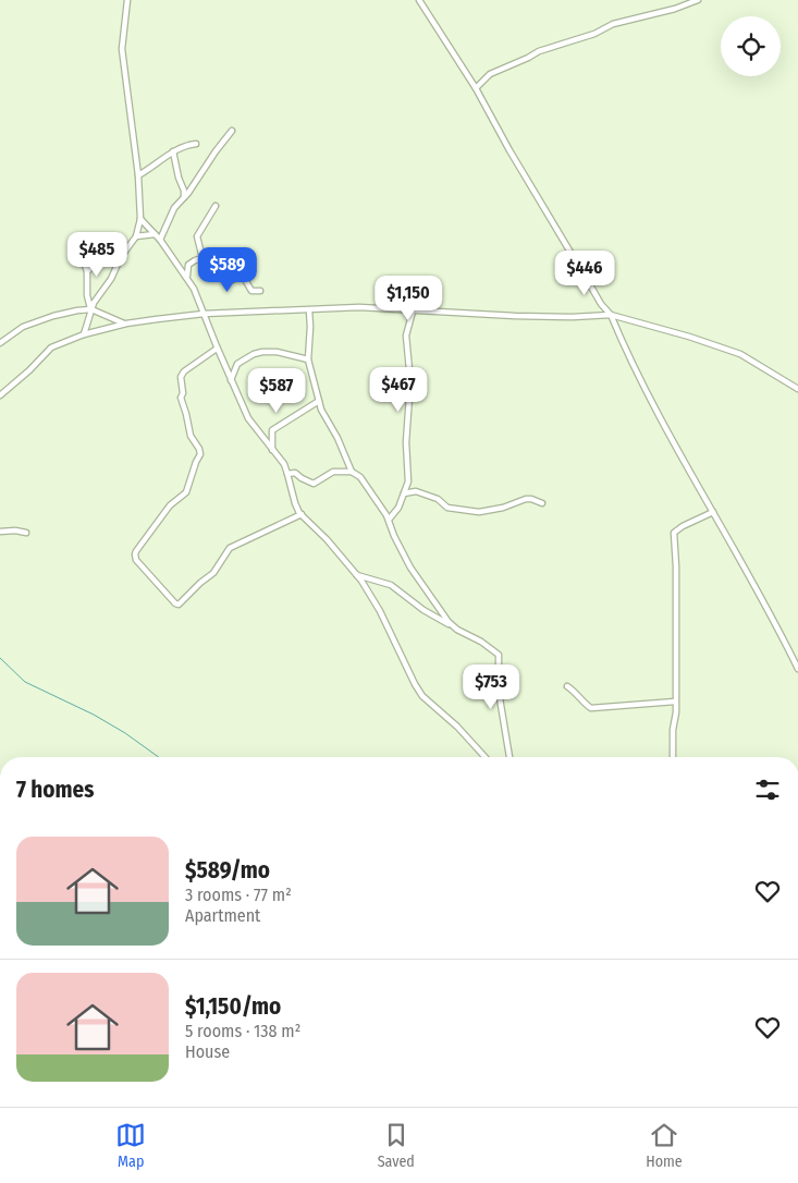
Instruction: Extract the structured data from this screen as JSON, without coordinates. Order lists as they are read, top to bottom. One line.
{"page":{"price":["$485","$589","$446","$1,150","$467","$587","$753"],"heading":"7 homes","list":[{"name":"$589/mo","note":"3 rooms · 77 m² · Apartment"},{"name":"$1,150/mo","note":"5 rooms · 138 m² · House"}],"tabs":["Map","Saved","Home"]}}
